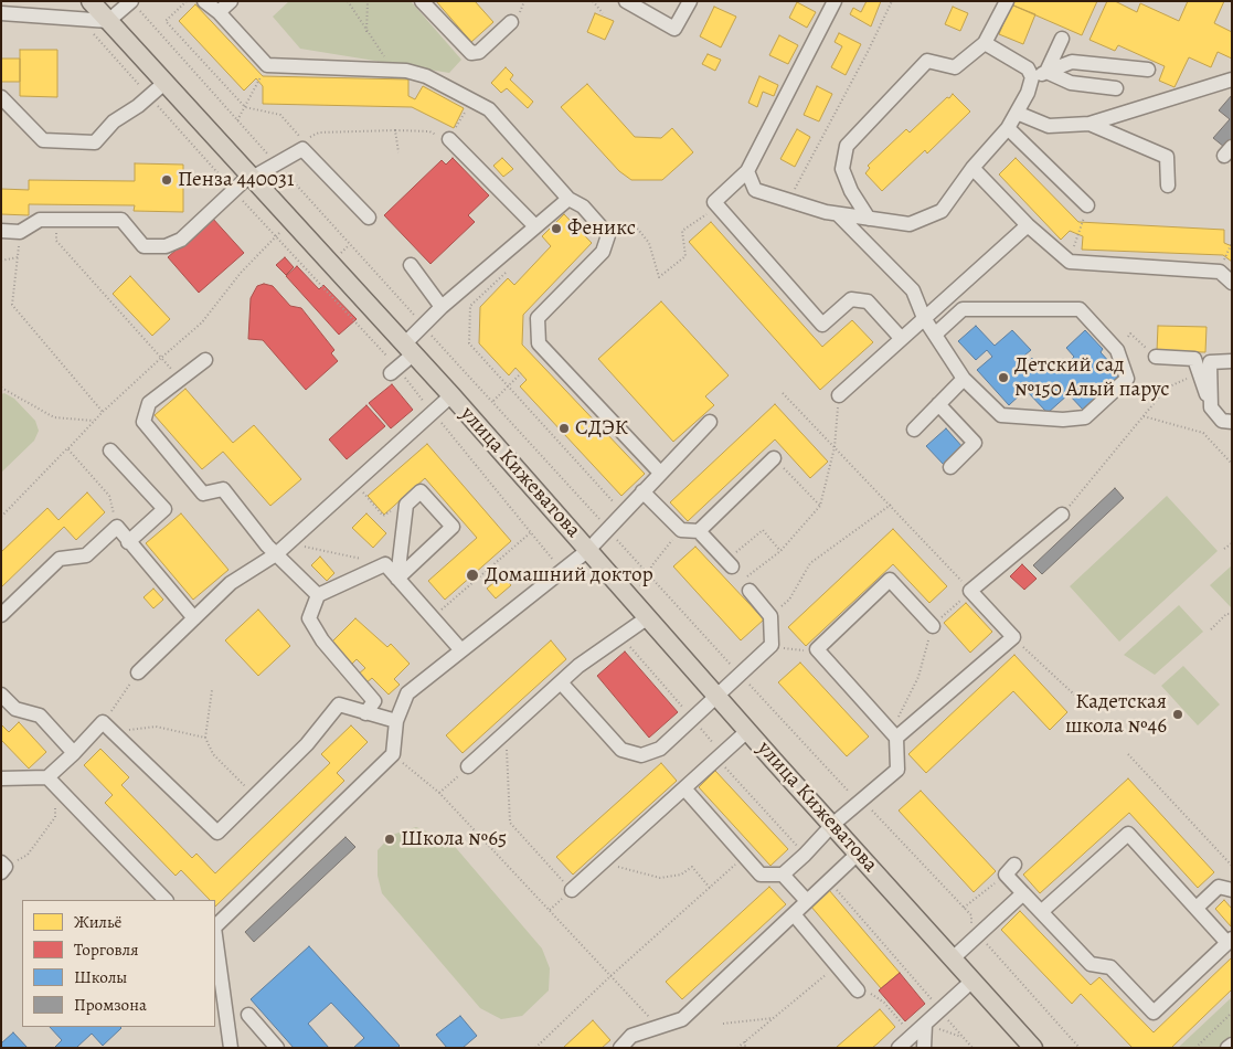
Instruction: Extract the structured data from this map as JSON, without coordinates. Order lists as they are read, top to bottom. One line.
{"streets":{"main road":["улица Кижеватова"]},"places":["Пенза 440031","Феникс","Детский сад №150 Алый парус","СДЭК","Домашний доктор","Кадетская школа №46","Школа №65"],"legend":["Жильё","Торговля","Школы","Промзона"]}
